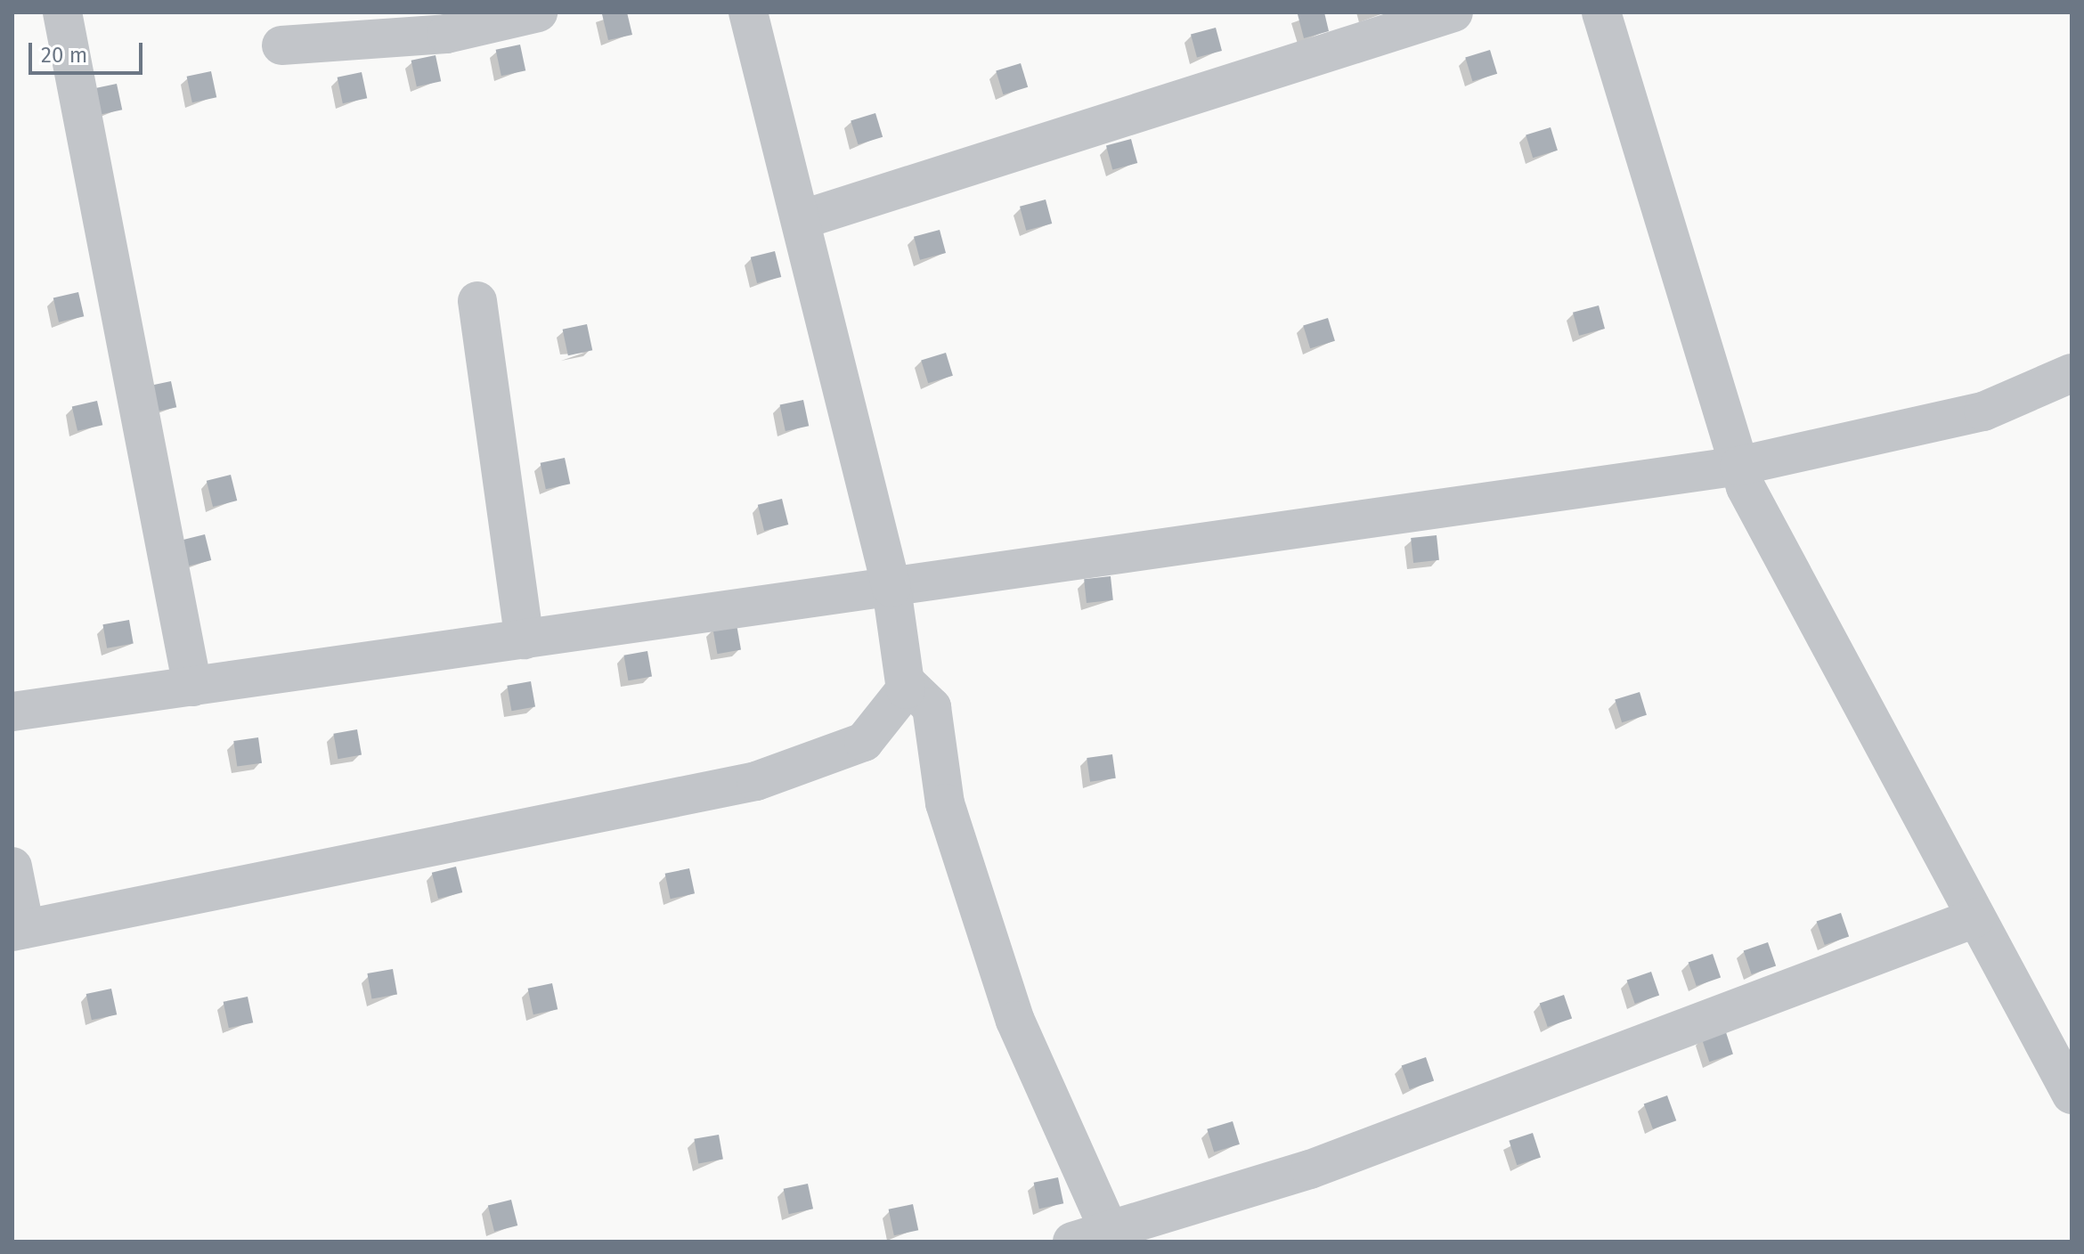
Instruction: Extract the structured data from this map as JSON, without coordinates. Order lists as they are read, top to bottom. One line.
{"scale_bar":"20 m"}
